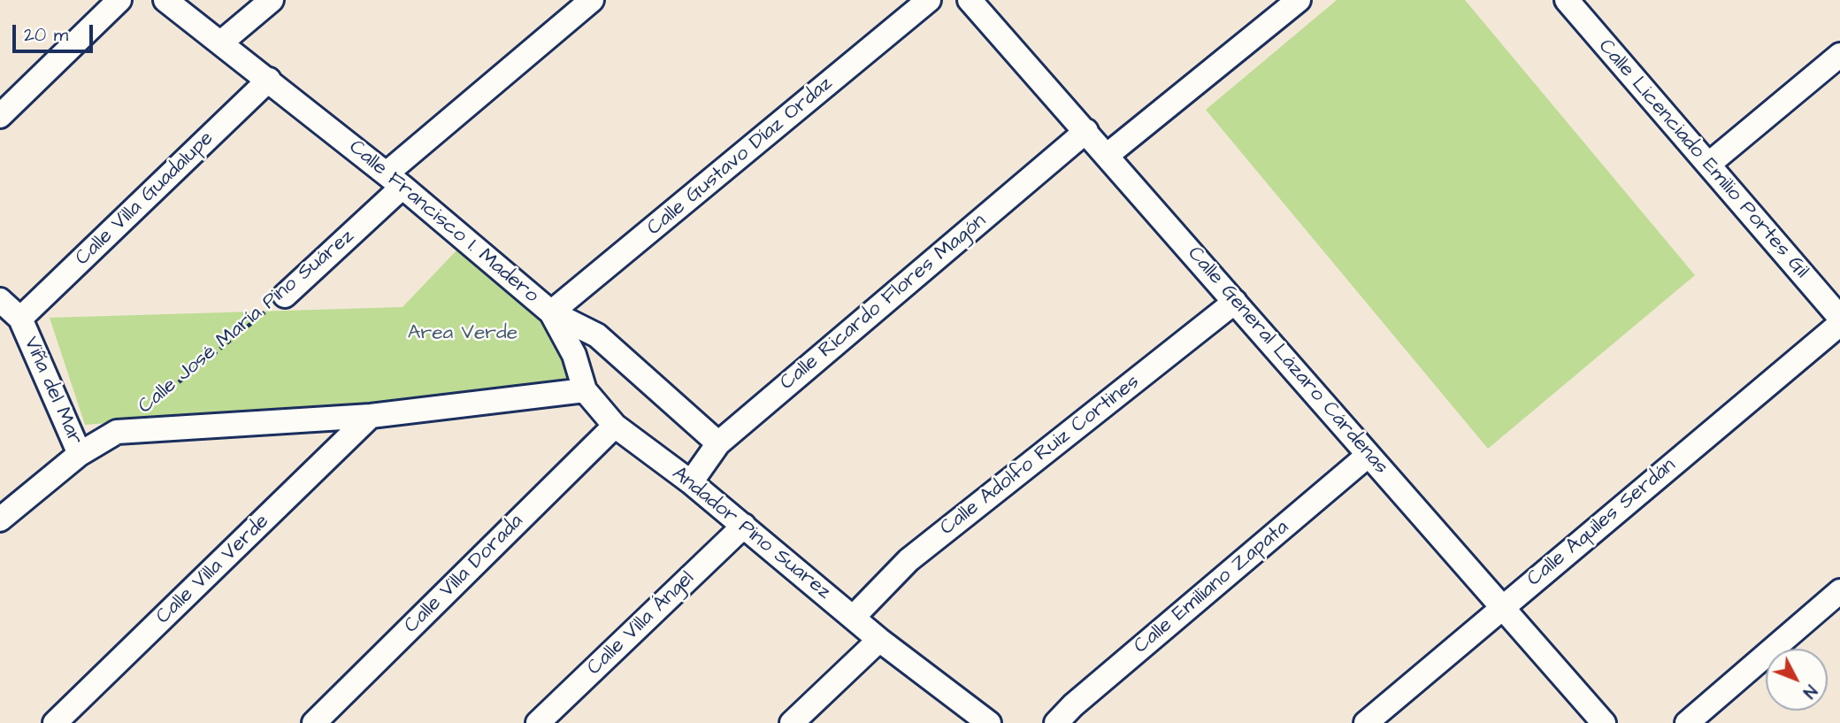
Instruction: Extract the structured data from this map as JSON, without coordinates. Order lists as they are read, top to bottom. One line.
{"streets":{"street":["Calle Gustavo Díaz Ordaz","Calle Licenciado Emilio Portes Gil","Calle Villa Guadalupe","Calle Francisco I. Madero","Calle Ricardo Flores Magón","Calle José María Pino Suárez","Calle General Lázaro Cárdenas","Viña del Mar","Calle Adolfo Ruiz Cortines","Calle Aquiles Serdán","Andador Pino Suarez","Calle Villa Verde","Calle Villa Dorada","Calle Emiliano Zapata","Calle Villa Ángel"]},"crossings":[["Calle Gustavo Díaz Ordaz","Calle Francisco I. Madero"],["Calle Gustavo Díaz Ordaz","Andador Pino Suarez"],["Calle Villa Guadalupe","Calle Francisco I. Madero"],["Calle Villa Guadalupe","Viña del Mar"],["Calle Francisco I. Madero","Calle Ricardo Flores Magón"],["Calle Francisco I. Madero","Calle José María Pino Suárez"],["Calle Francisco I. Madero","Andador Pino Suarez"],["Calle Ricardo Flores Magón","Calle General Lázaro Cárdenas"],["Calle Ricardo Flores Magón","Andador Pino Suarez"],["Calle General Lázaro Cárdenas","Calle Adolfo Ruiz Cortines"],["Calle General Lázaro Cárdenas","Calle Aquiles Serdán"],["Calle General Lázaro Cárdenas","Calle Emiliano Zapata"],["Calle Adolfo Ruiz Cortines","Andador Pino Suarez"],["Andador Pino Suarez","Calle Villa Dorada"],["Andador Pino Suarez","Calle Villa Ángel"]],"parks":["Area Verde"],"scale_bar":"20 m","north":"bottom right"}
